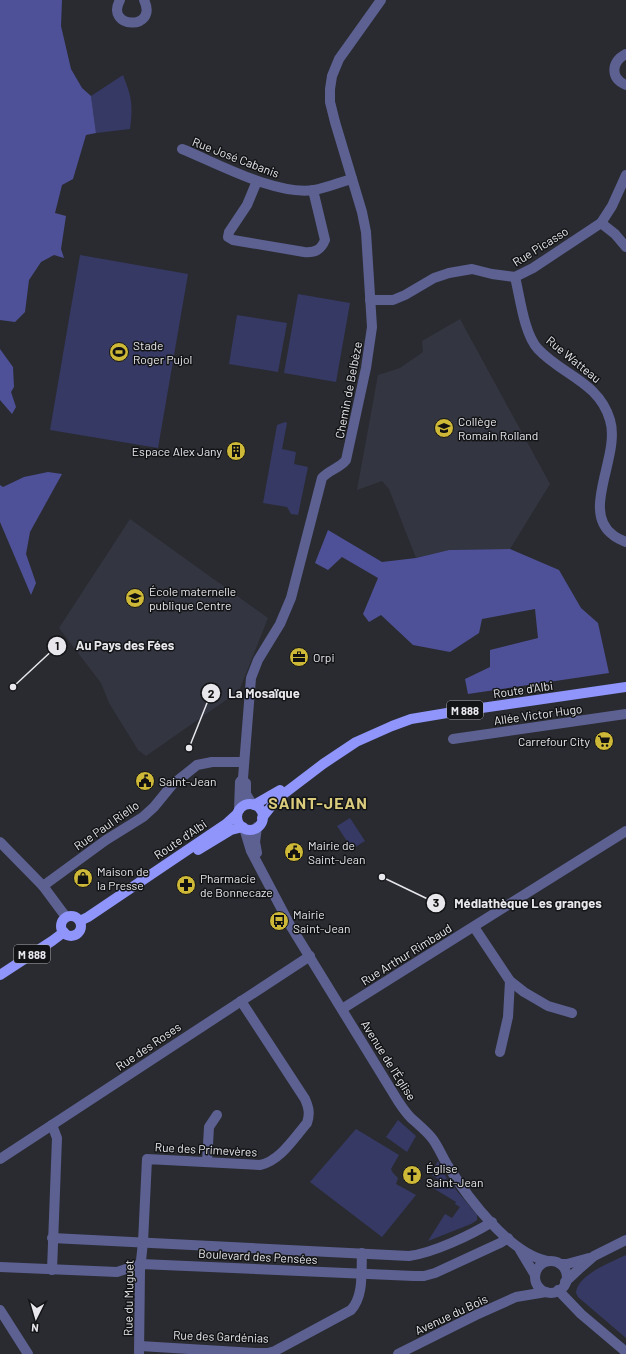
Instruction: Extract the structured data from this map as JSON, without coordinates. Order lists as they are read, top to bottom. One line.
{"streets":{"main road":["Route d'Albi","M 888"],"street":["Rue José Cabanis","Rue Picasso","Rue Watteau","Chemin de Belbèze","Allée Victor Hugo","Rue Paul Riello","Rue Arthur Rimbaud","Rue des Roses","Avenue de l'Église","Rue des Primevères","Boulevard des Pensées","Rue du Muguet","Avenue du Bois","Rue des Gardénias"]},"crossings":[["Rue José Cabanis","Chemin de Belbèze"],["Rue Picasso","Rue Watteau"],["Rue Picasso","Chemin de Belbèze"],["Chemin de Belbèze","Route d'Albi"],["Chemin de Belbèze","Rue Paul Riello"],["Chemin de Belbèze","Avenue de l'Église"],["Route d'Albi","M 888"],["Route d'Albi","Avenue de l'Église"],["Rue Arthur Rimbaud","Avenue de l'Église"],["Rue des Roses","Avenue de l'Église"],["Rue des Roses","Rue des Primevères"],["Avenue de l'Église","Boulevard des Pensées"],["Avenue de l'Église","Avenue du Bois"],["Rue des Primevères","Boulevard des Pensées"],["Rue des Primevères","Rue du Muguet"],["Boulevard des Pensées","Rue du Muguet"],["Boulevard des Pensées","Rue des Gardénias"],["Rue du Muguet","Rue des Gardénias"]],"districts":["SAINT-JEAN"],"places":{"sports":["Stade Roger Pujol"],"school or university":["Collège Romain Rolland","École maternelle publique Centre"],"building":["Espace Alex Jany"],"office":["Orpi"],"other":["Au Pays des Fées","La Mosaïque","Médiathèque Les granges"],"supermarket":["Carrefour City"],"public building":["Saint-Jean","Mairie de Saint-Jean"],"shop":["Maison de la Presse"],"pharmacy":["Pharmacie de Bonnecaze"],"bus stop":["Mairie Saint-Jean"],"church":["Église Saint-Jean"]},"north":"bottom"}
